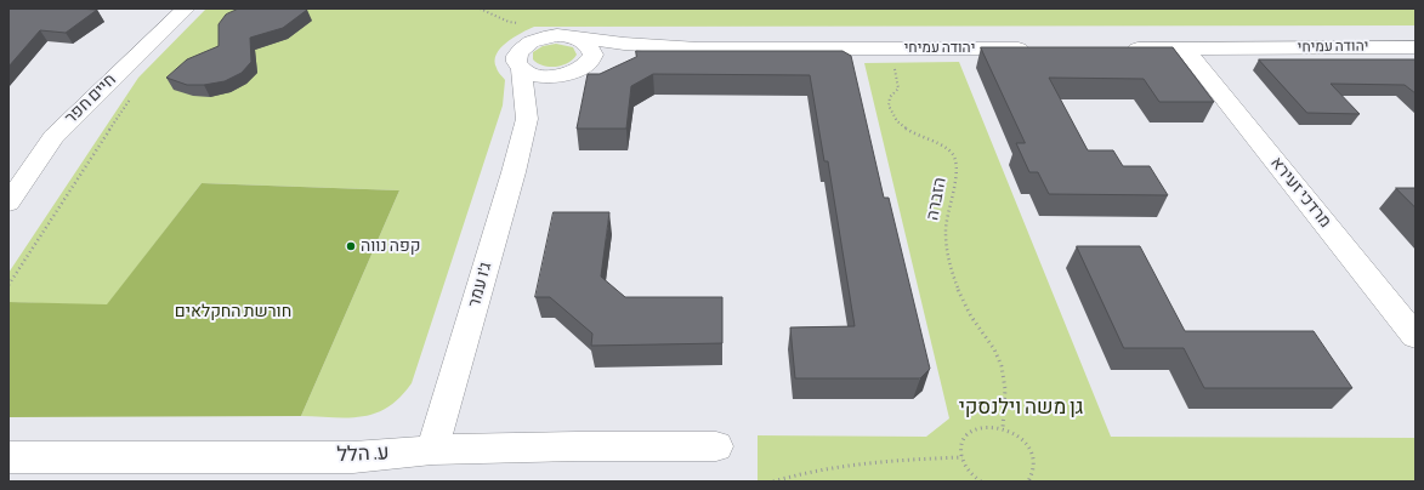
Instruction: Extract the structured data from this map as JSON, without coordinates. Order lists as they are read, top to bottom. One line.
{"streets":{"street":["יהודה עמיחי","חיים חפר","מרדכי זעירא","ג'ו עמר","ע. הלל"],"path":["הזברה"]},"crossings":[["יהודה עמיחי","מרדכי זעירא"],["יהודה עמיחי","ג'ו עמר"],["ג'ו עמר","ע. הלל"]],"parks":["חורשת החקלאים","גן משה וילנסקי"],"places":["קפה נווה"]}
